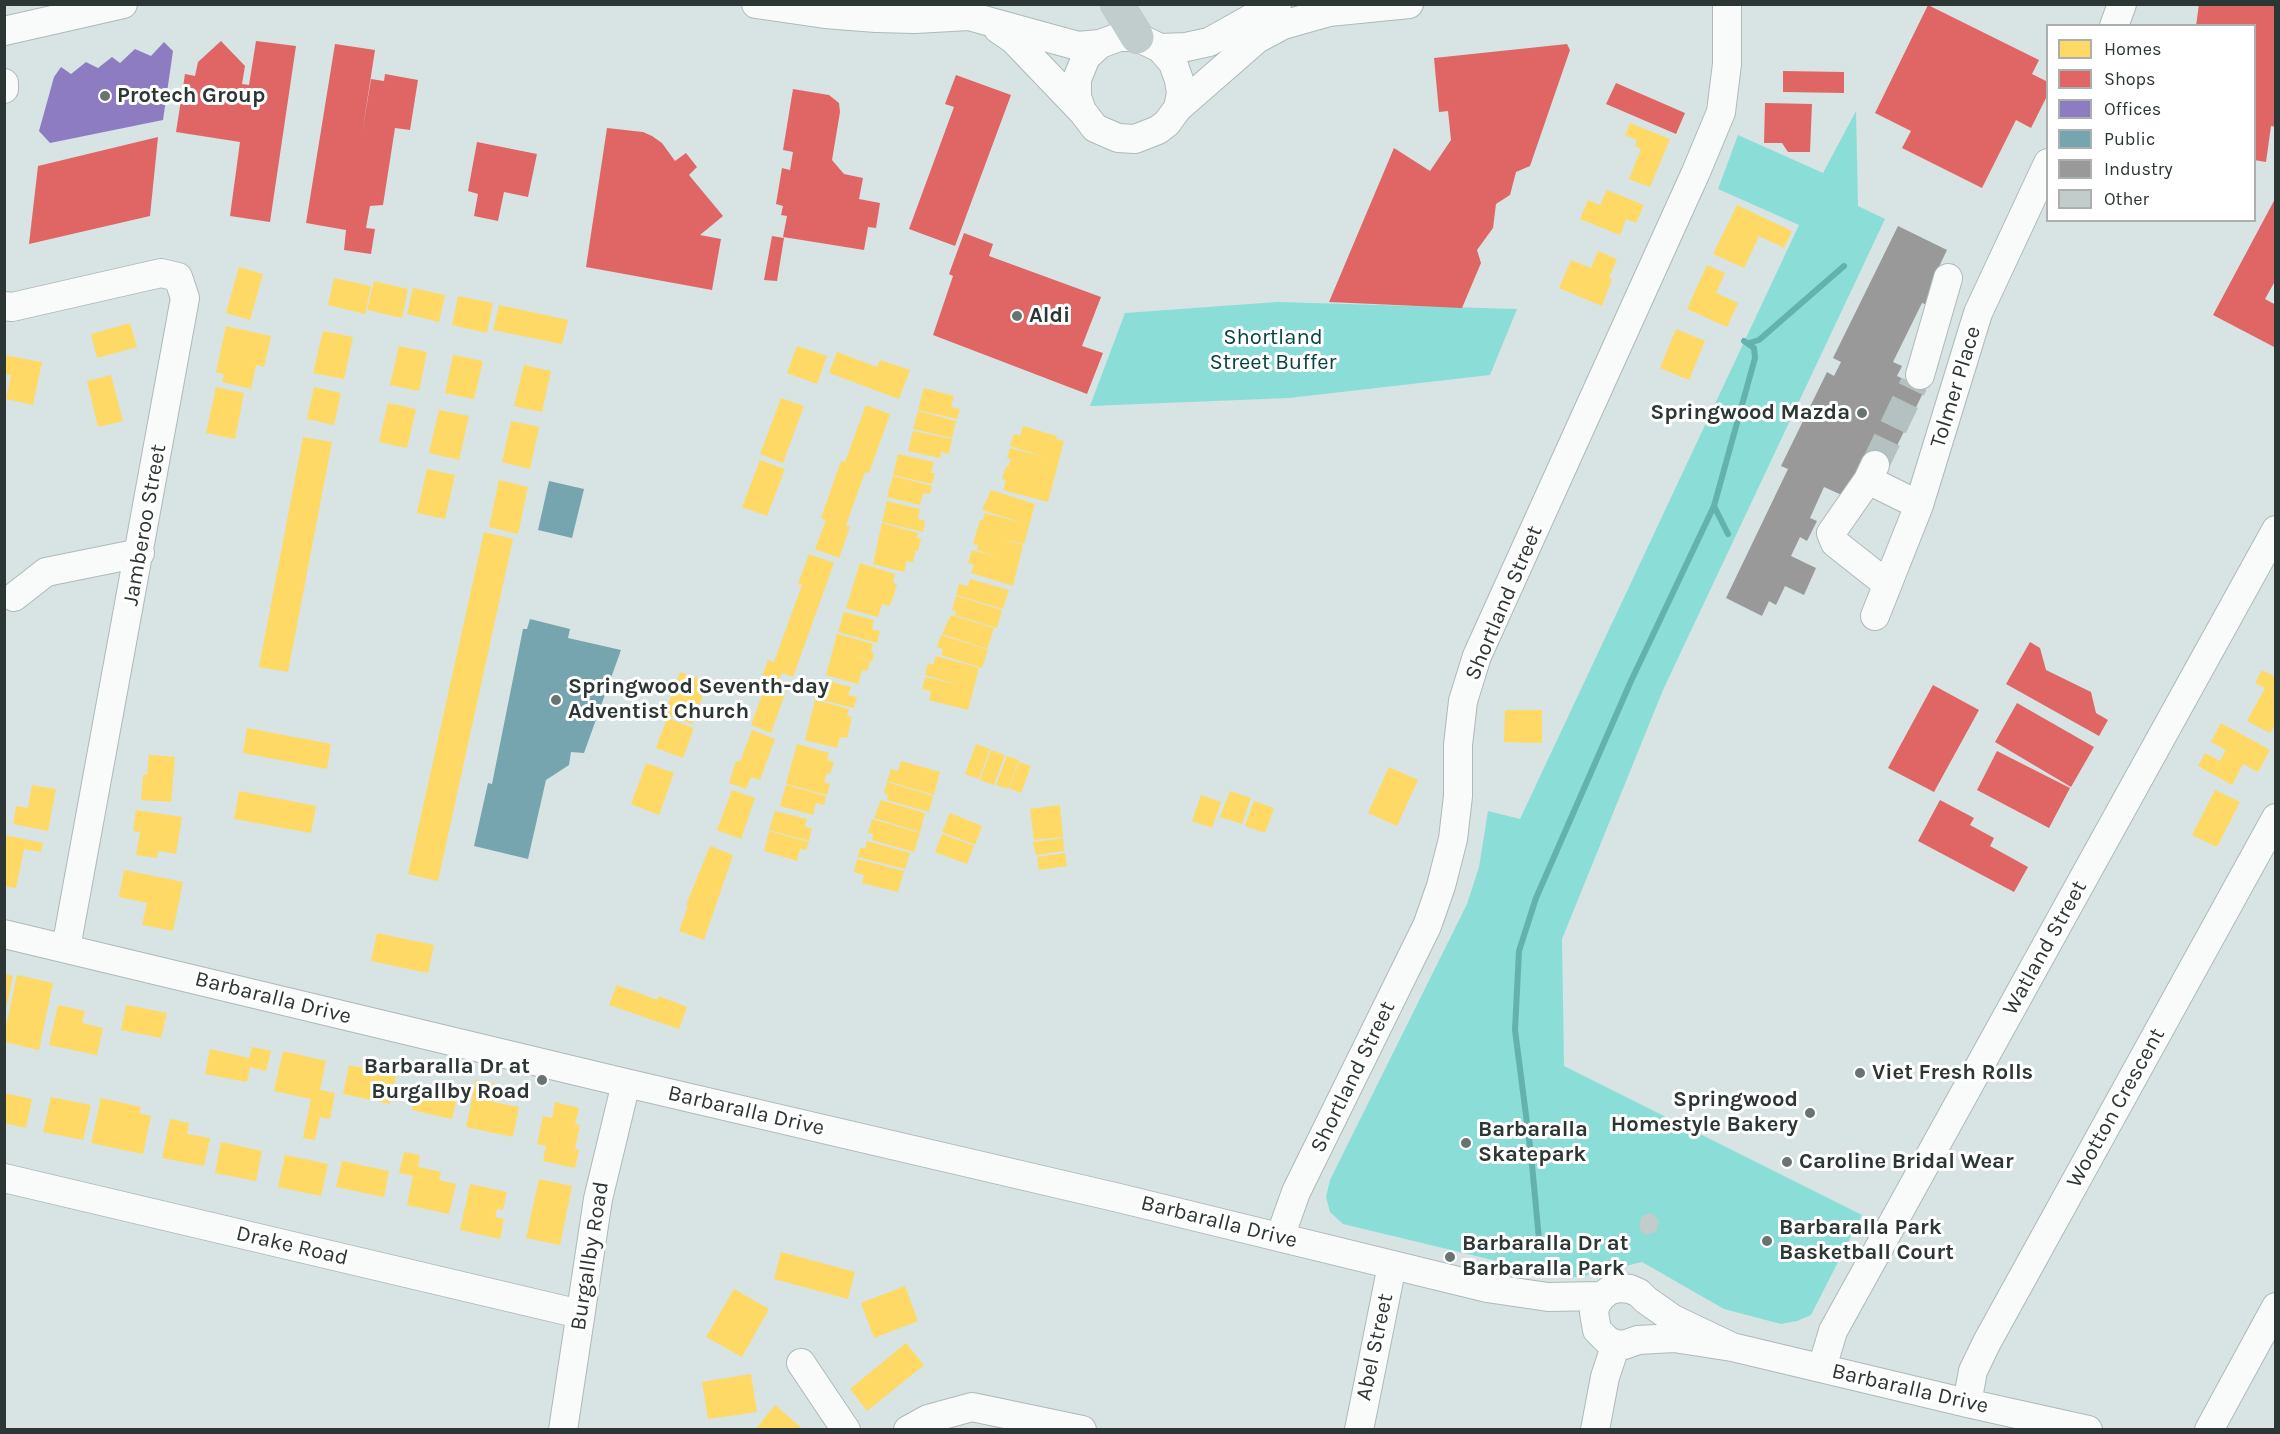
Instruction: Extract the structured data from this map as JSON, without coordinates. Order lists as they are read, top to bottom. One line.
{"streets":{"street":["Tolmer Place","Jamberoo Street","Shortland Street","Watland Street","Barbaralla Drive","Wootton Crescent","Drake Road","Burgallby Road","Abel Street"]},"crossings":[["Jamberoo Street","Barbaralla Drive"],["Shortland Street","Barbaralla Drive"],["Watland Street","Barbaralla Drive"],["Barbaralla Drive","Wootton Crescent"],["Barbaralla Drive","Burgallby Road"],["Barbaralla Drive","Abel Street"],["Drake Road","Burgallby Road"]],"parks":["Shortland Street Buffer"],"places":["Protech Group","Aldi","Springwood Mazda","Springwood Seventh-day Adventist Church","Viet Fresh Rolls","Barbaralla Dr at Burgallby Road","Springwood Homestyle Bakery","Barbaralla Skatepark","Caroline Bridal Wear","Barbaralla Park Basketball Court","Barbaralla Dr at Barbaralla Park"],"legend":["Homes","Shops","Offices","Public","Industry","Other"]}
